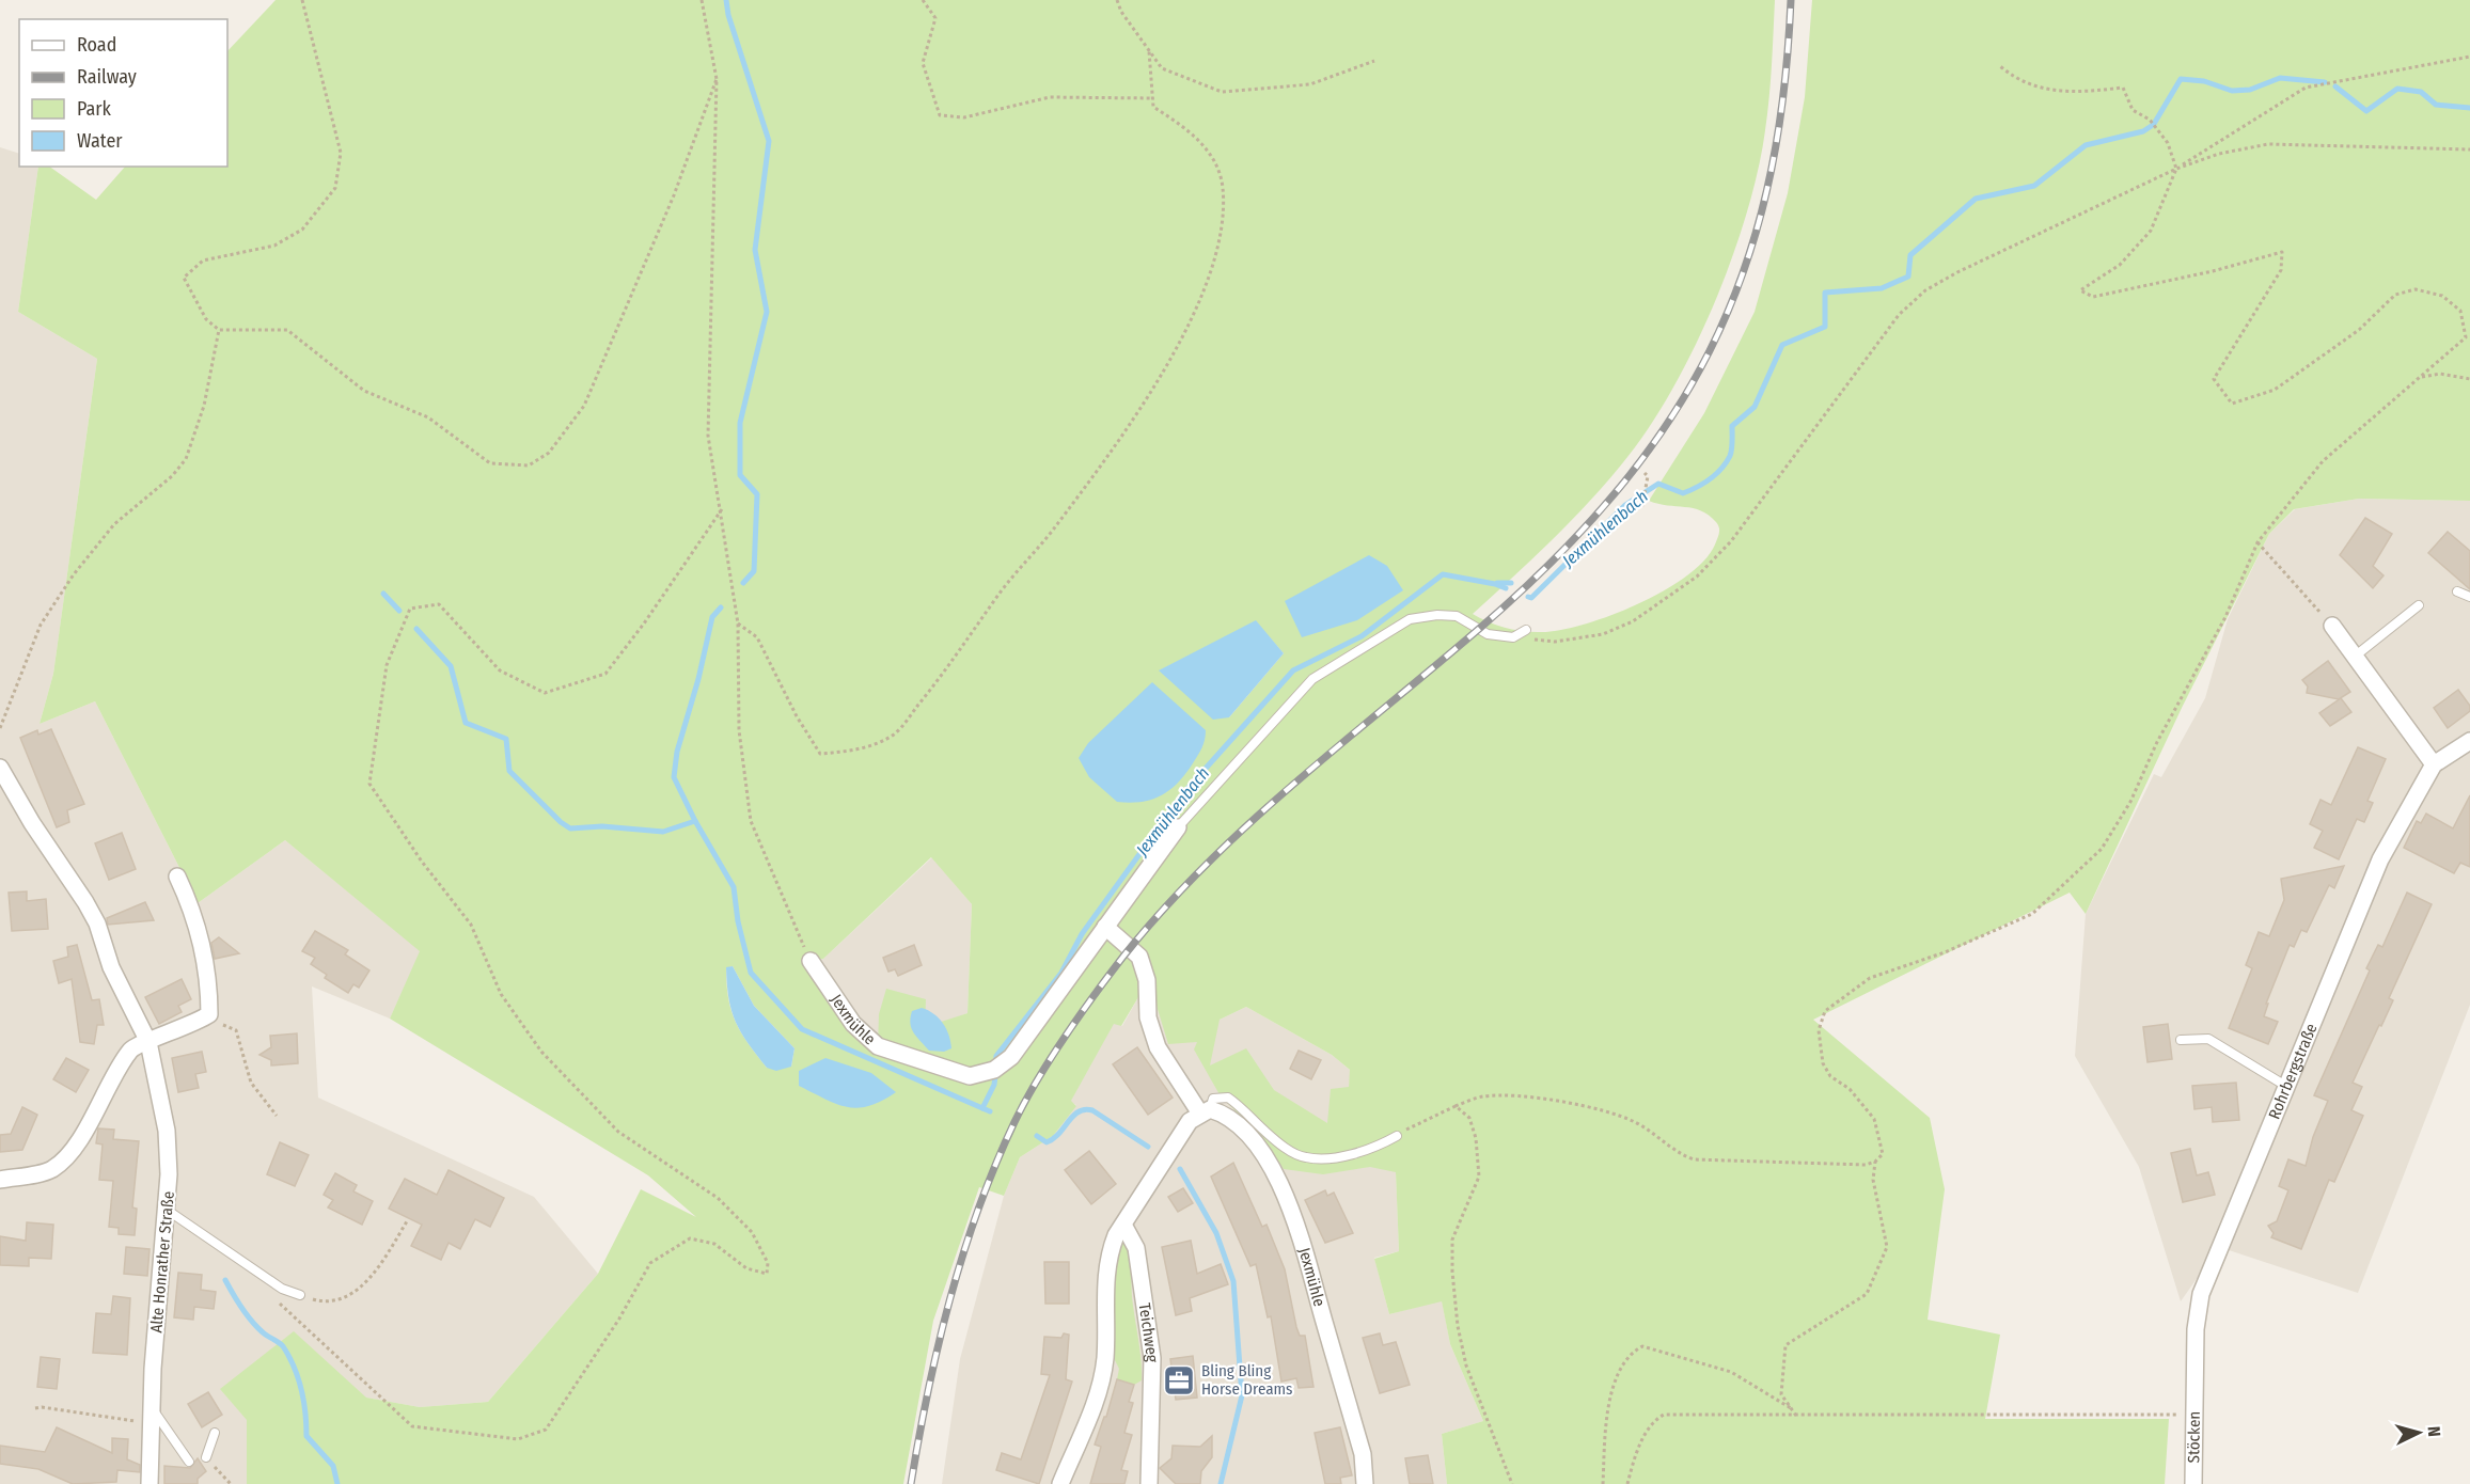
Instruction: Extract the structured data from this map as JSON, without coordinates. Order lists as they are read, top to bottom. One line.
{"streets":{"street":["Jexmühle","Rohrbergstraße","Alte Honrather Straße","Teichweg","Stöcken"]},"crossings":[["Rohrbergstraße","Stöcken"]],"water":["Jexmühlenbach"],"places":{"office":["Bling Bling Horse Dreams"]},"legend":["Road","Railway","Park","Water"],"north":"right"}
